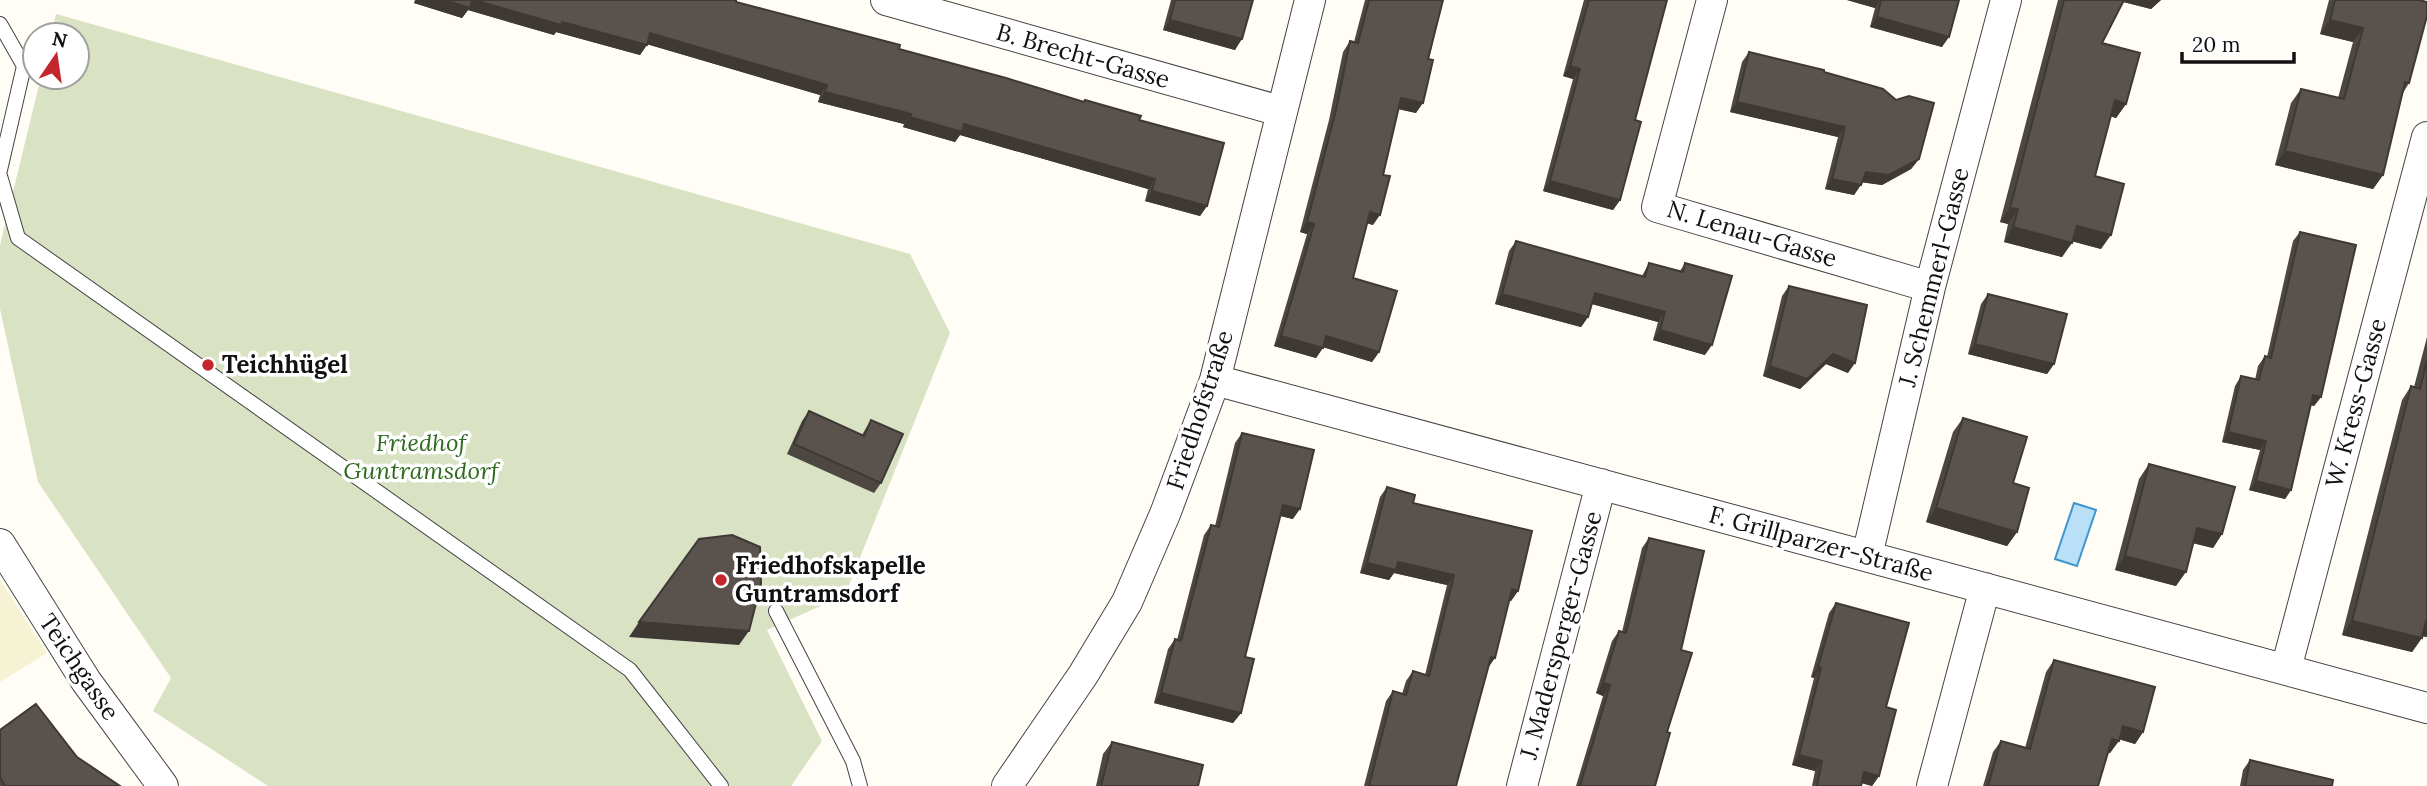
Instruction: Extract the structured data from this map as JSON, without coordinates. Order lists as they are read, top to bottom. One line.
{"streets":{"street":["B. Brecht-Gasse","N. Lenau-Gasse","J. Schemmerl-Gasse","W. Kress-Gasse","Friedhofstraße","F. Grillparzer-Straße","J. Madersperger-Gasse","Teichgasse"]},"crossings":[["B. Brecht-Gasse","Friedhofstraße"],["N. Lenau-Gasse","J. Schemmerl-Gasse"],["J. Schemmerl-Gasse","F. Grillparzer-Straße"],["W. Kress-Gasse","F. Grillparzer-Straße"],["Friedhofstraße","F. Grillparzer-Straße"],["F. Grillparzer-Straße","J. Madersperger-Gasse"]],"parks":["Friedhof Guntramsdorf"],"places":["Teichhügel","Friedhofskapelle Guntramsdorf"],"scale_bar":"20 m","north":"top"}
